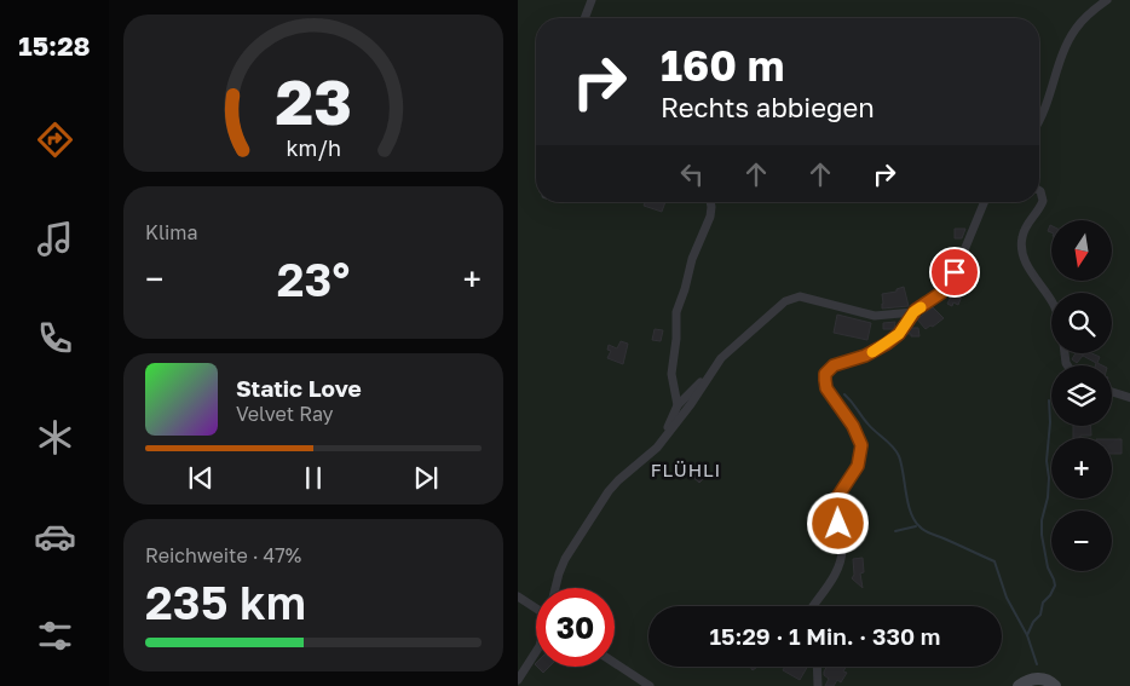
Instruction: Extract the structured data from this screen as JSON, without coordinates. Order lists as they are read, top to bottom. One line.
{"districts":["FLÜHLI"],"north":"bottom","page":{"tabs":"15:28","turn":["160 m","Rechts abbiegen"],"tile":["Klima",["Reichweite · 47%","235 km"]],"map_buttons":["+","−"],"heat":["−","23°","+"],"song":["Static Love","Velvet Ray"],"limit":"30","trip":"15:29 · 1 Min. · 330 m","gauge":["23","km/h"]}}
